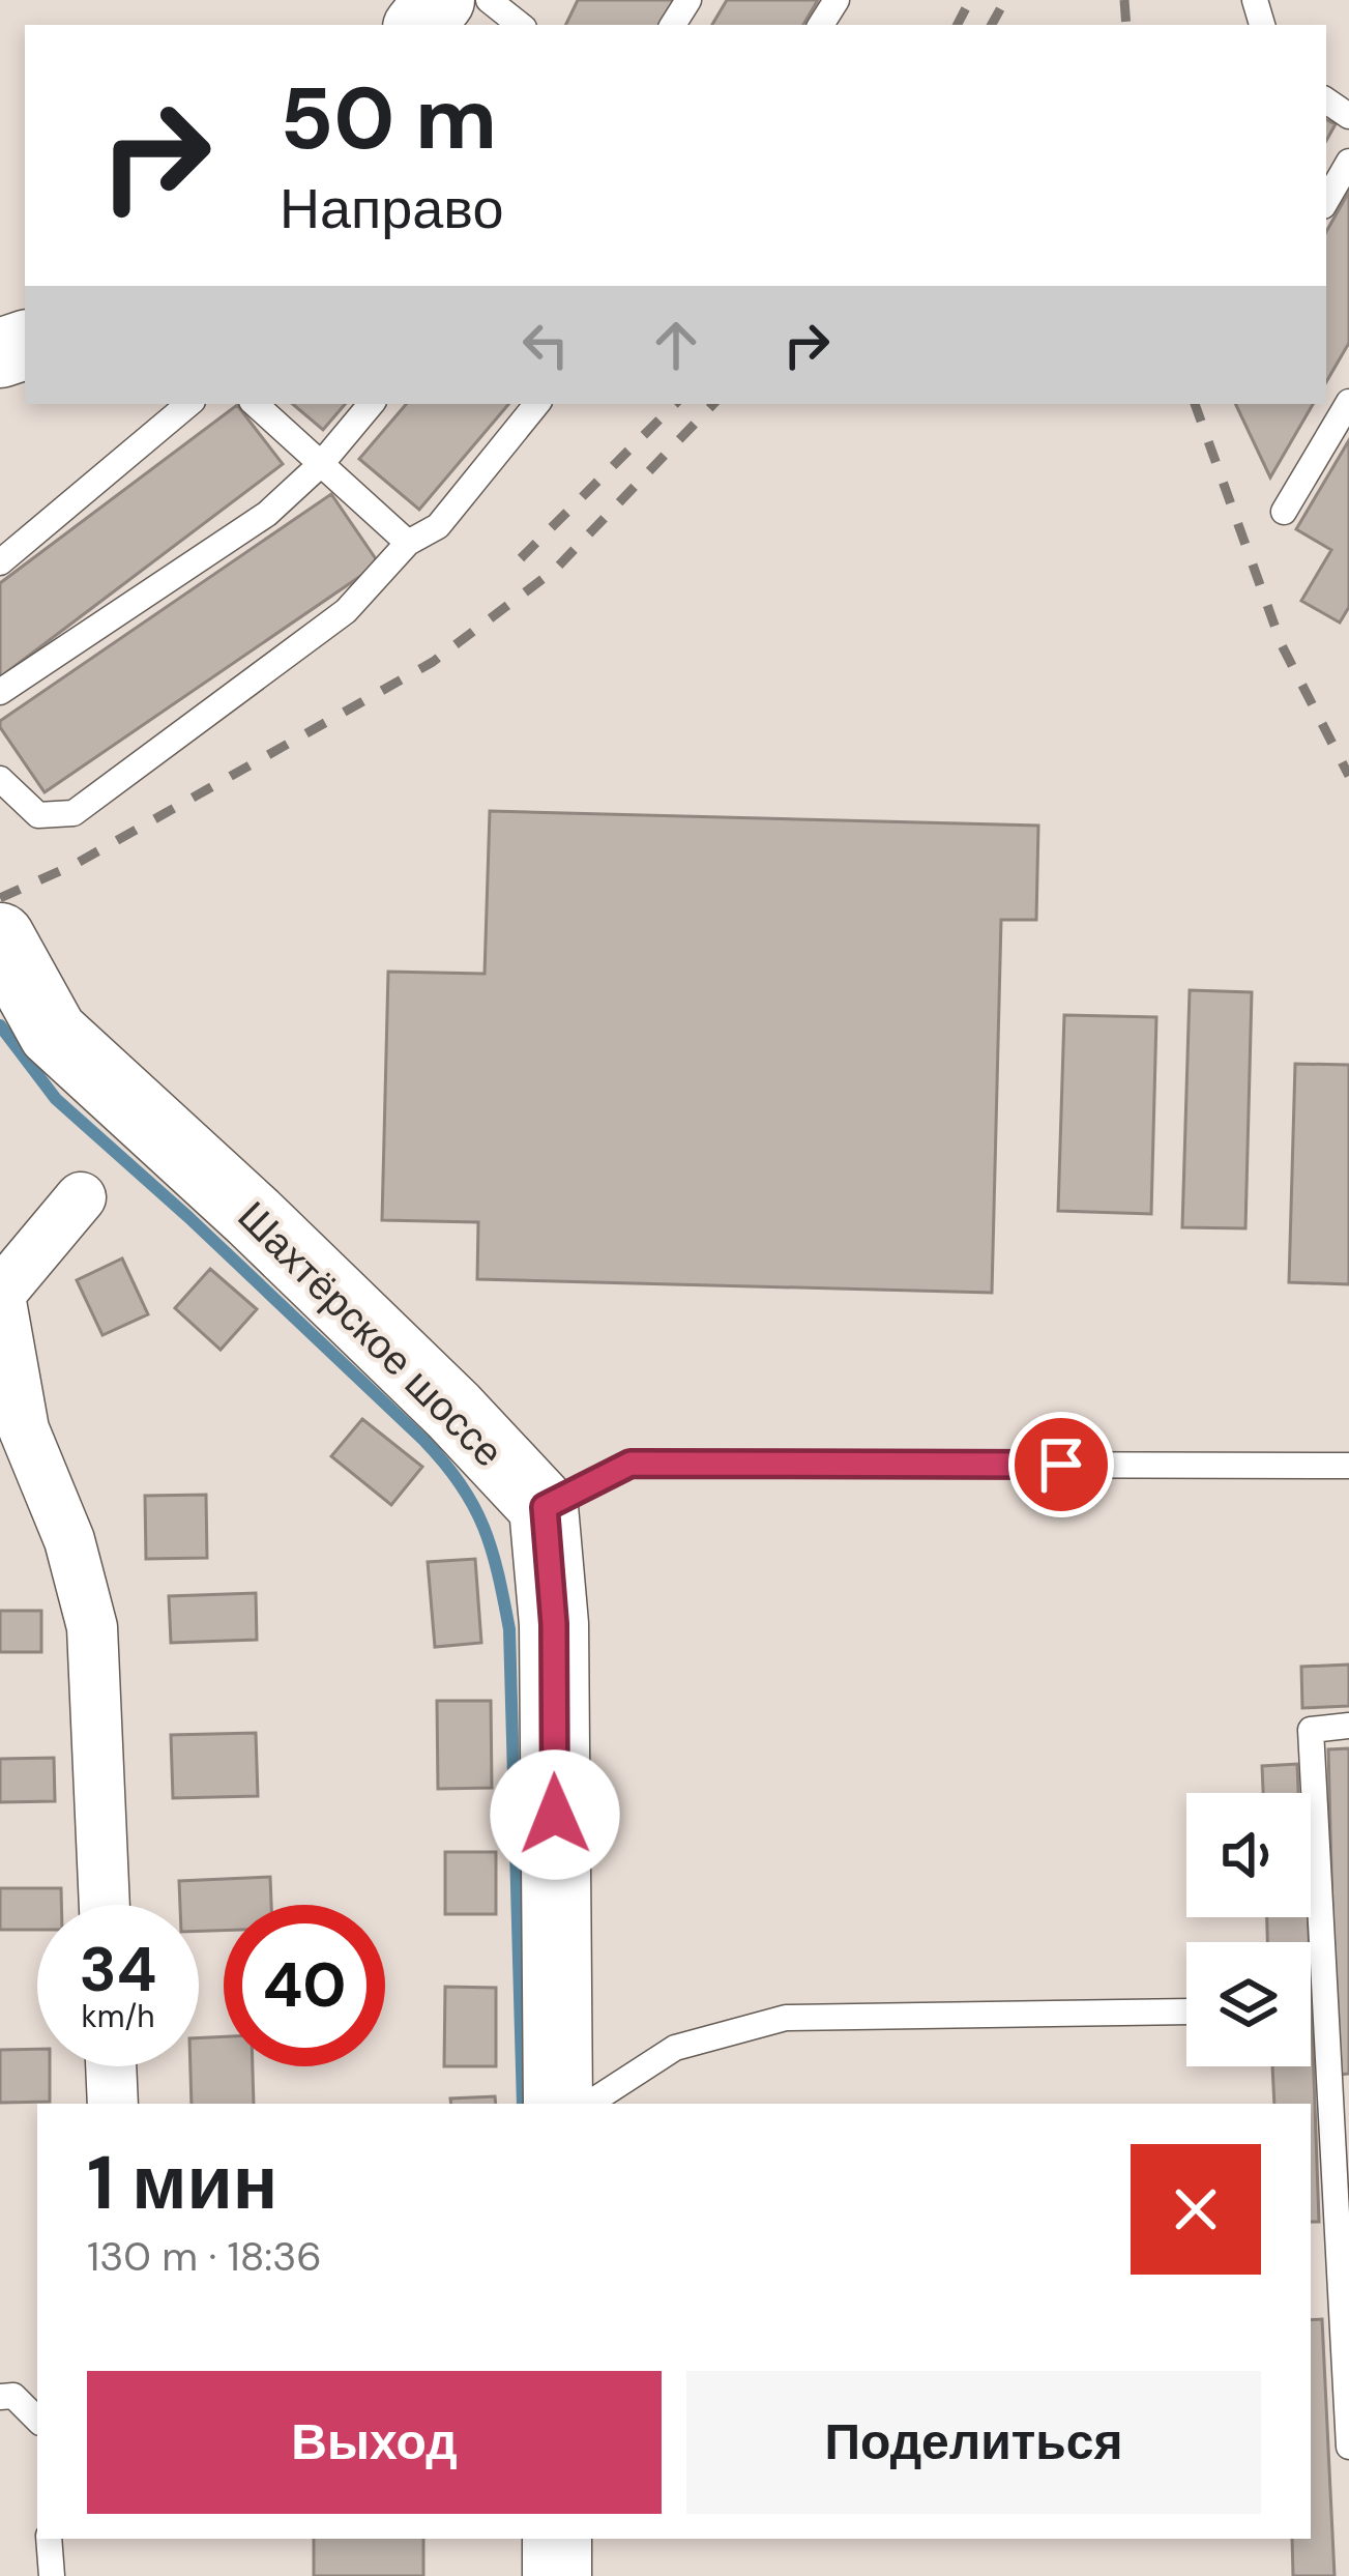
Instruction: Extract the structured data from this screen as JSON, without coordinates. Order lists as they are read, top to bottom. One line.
{"streets":{"street":["Шахтёрское шоссе"]},"page":{"turn":["50 m","Направо"],"speed":"34 km/h","limit":"40","heading":["1 мин","130 m · 18:36"],"buttons":["Выход","Поделиться"]}}
